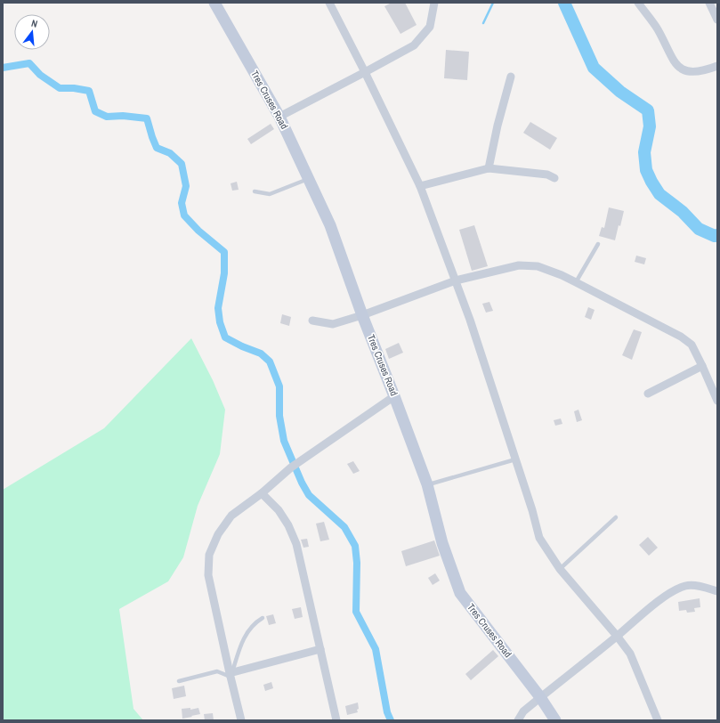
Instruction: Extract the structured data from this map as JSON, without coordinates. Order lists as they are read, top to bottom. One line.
{"streets":{"main road":["Tres Cruses Road"]},"north":"top"}
